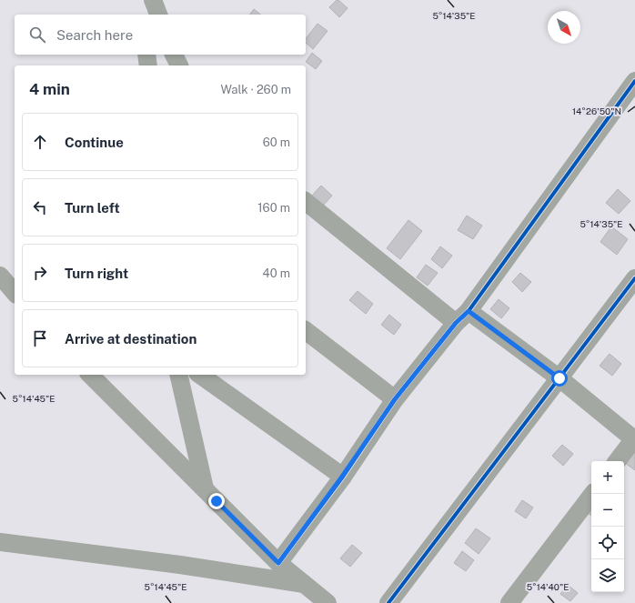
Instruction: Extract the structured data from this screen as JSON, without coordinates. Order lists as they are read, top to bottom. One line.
{"north":"bottom right","page":{"search":"Search here","heading":["4 min","Walk · 260 m"],"list":[["Continue","60 m"],["Turn left","160 m"],["Turn right","40 m"],"Arrive at destination"],"map_buttons":["+","−"]},"coordinates":["5°14'35\"E","14°26'50\"N","5°14'45\"E","5°14'40\"E"]}
